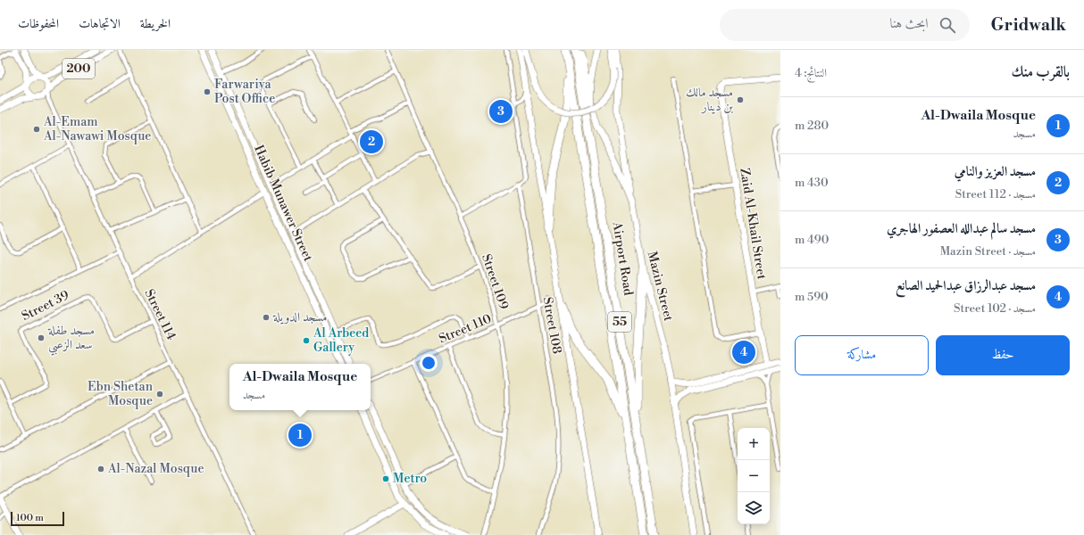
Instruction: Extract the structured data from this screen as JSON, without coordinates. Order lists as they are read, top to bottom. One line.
{"streets":{"highway":["Airport Road","55"],"street":["200","Habib Munawer Street","Zaid Al-Khail Street","Street 109","Mazin Street","Street 39","Street 114","Street 108","Street 110"]},"crossings":[["200","Street 114"],["Street 109","Street 110"],["Street 39","Street 114"],["Street 108","Street 110"]],"places":["Farwariya Post Office","مسجد مالك بن دينار","Al-Emam Al-Nawawi Mosque","مسجد الدويلة","مسجد طفلة سعد الزعبي","Al Arbeed Gallery","Ebn Shetan Mosque","Al-Nazal Mosque","Metro"],"scale_bar":"100 m","page":{"header":"Gridwalk","search":"ابحث هنا","nav":["الخريطة","الاتجاهات","المحفوظات"],"heading":["بالقرب منك","النتائج: 4"],"list":[{"mark":"1","name":"Al-Dwaila Mosque","note":"مسجد","value":"280 m"},{"mark":"2","name":"مسجد العزيز والنامي","note":"مسجد · Street 112","value":"430 m"},{"mark":"3","name":"مسجد سالم عبدالله العصفور الهاجري","note":"مسجد · Mazin Street","value":"490 m"},{"mark":"4","name":"مسجد عبدالرزاق عبدالحميد الصانع","note":"مسجد · Street 102","value":"590 m"}],"pins":["3","2","4","1"],"buttons":["حفظ","مشاركة"],"popup":["Al-Dwaila Mosque","مسجد"],"map_buttons":["+","−"],"scale":"100 m"}}
